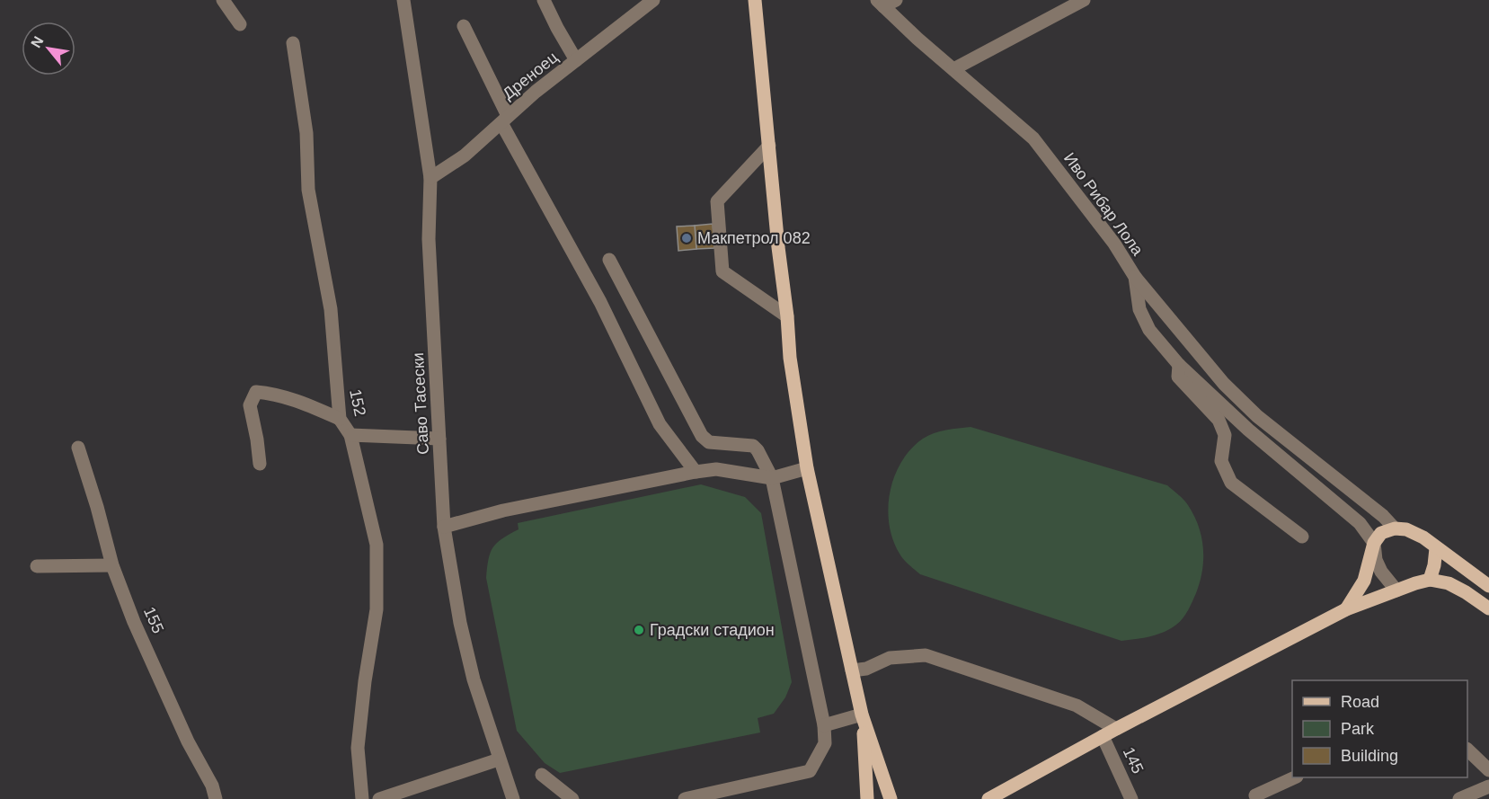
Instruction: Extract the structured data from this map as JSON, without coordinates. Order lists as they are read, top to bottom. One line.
{"streets":{"street":["Дреноец","Иво Рибар Лола","152","Саво Тасески","155","145"]},"crossings":[["Дреноец","Саво Тасески"]],"places":["Макпетрол 082","Градски стадион"],"legend":["Road","Park","Building"],"north":"top left"}
